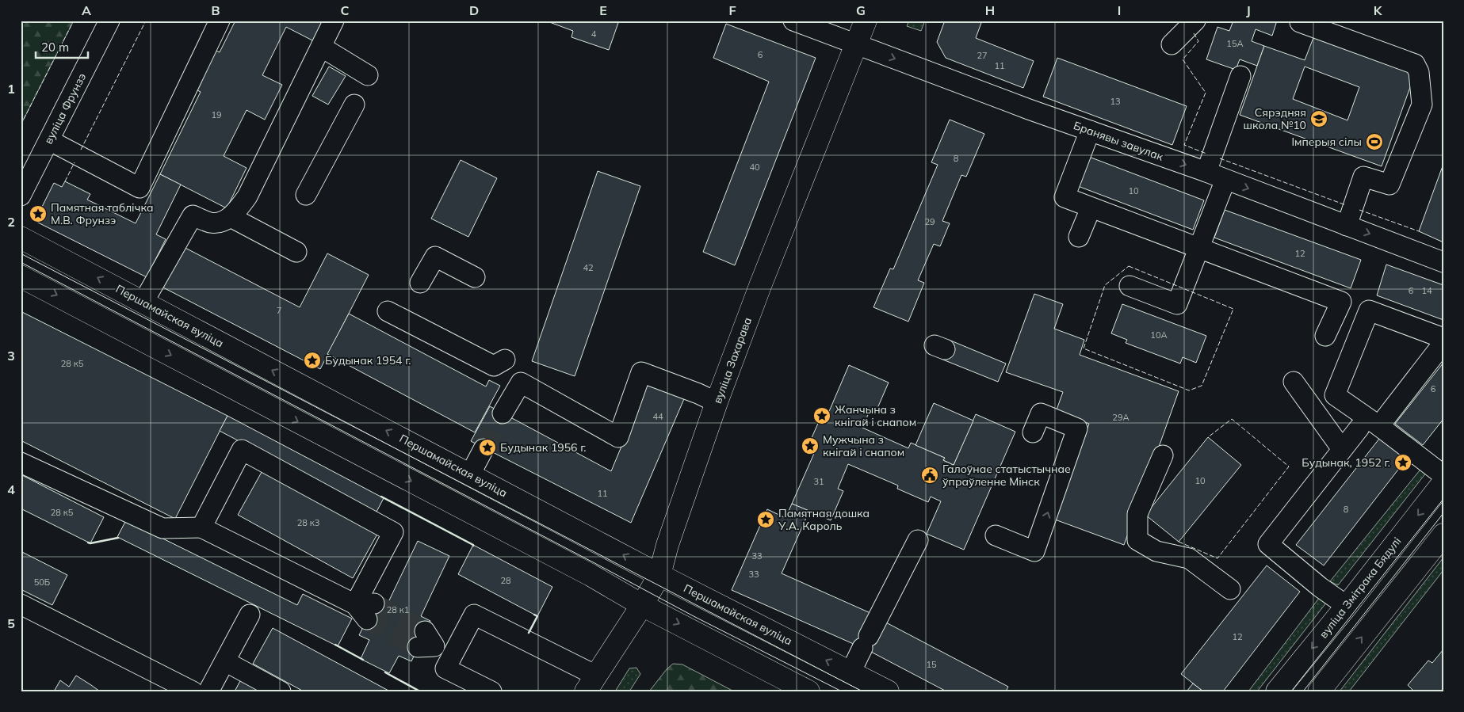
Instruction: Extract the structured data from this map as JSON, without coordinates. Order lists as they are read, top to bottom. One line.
{"streets":{"main road":["Першамайская вуліца","вуліца Захарава","вуліца Змітрака Бядулі"],"street":["вуліца Фрунзэ","Бранявы завулак"]},"crossings":[["Бранявы завулак","вуліца Захарава"],["Першамайская вуліца","вуліца Захарава"]],"one_way":["Бранявы завулак"],"places":{"school or university":["Сярэдняя школа №10"],"sports":["Імперыя сілы"],"place":["Памятная таблічка М.В. Фрунзэ","Будынак 1954 г.","Жанчына з кнігай і снапом","Мужчына з кнігай і снапом","Будынак 1956 г.","Будынак, 1952 г.","Памятная дошка У.А. Кароль"],"public building":["Галоўнае статыстычнае ўпраўленне Мінск"]},"house_numbers":["4","15А","6","27","11","13","19","8","40","10","29","12","42","6","14","7","10А","28 к5","6","44","29А","10","31","11","8","28 к5","28 к3","33","33","28","50Б","28 к1","12","15"],"scale_bar":"20 m","grid":{"columns":["A","B","C","D","E","F","G","H","I","J","K"],"rows":["1","2","3","4","5"]}}
